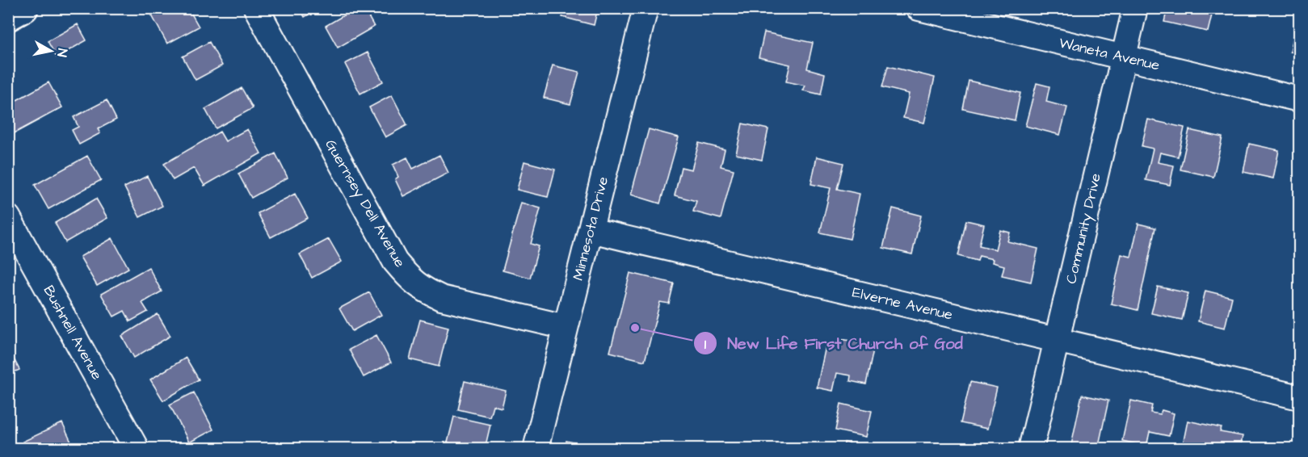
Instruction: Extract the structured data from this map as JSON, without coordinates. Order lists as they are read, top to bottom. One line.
{"streets":{"street":["Waneta Avenue","Guernsey Dell Avenue","Minnesota Drive","Community Drive","Elverne Avenue","Bushnell Avenue"]},"crossings":[["Waneta Avenue","Community Drive"],["Guernsey Dell Avenue","Minnesota Drive"],["Minnesota Drive","Elverne Avenue"],["Community Drive","Elverne Avenue"]],"places":["New Life First Church of God"],"north":"right"}
